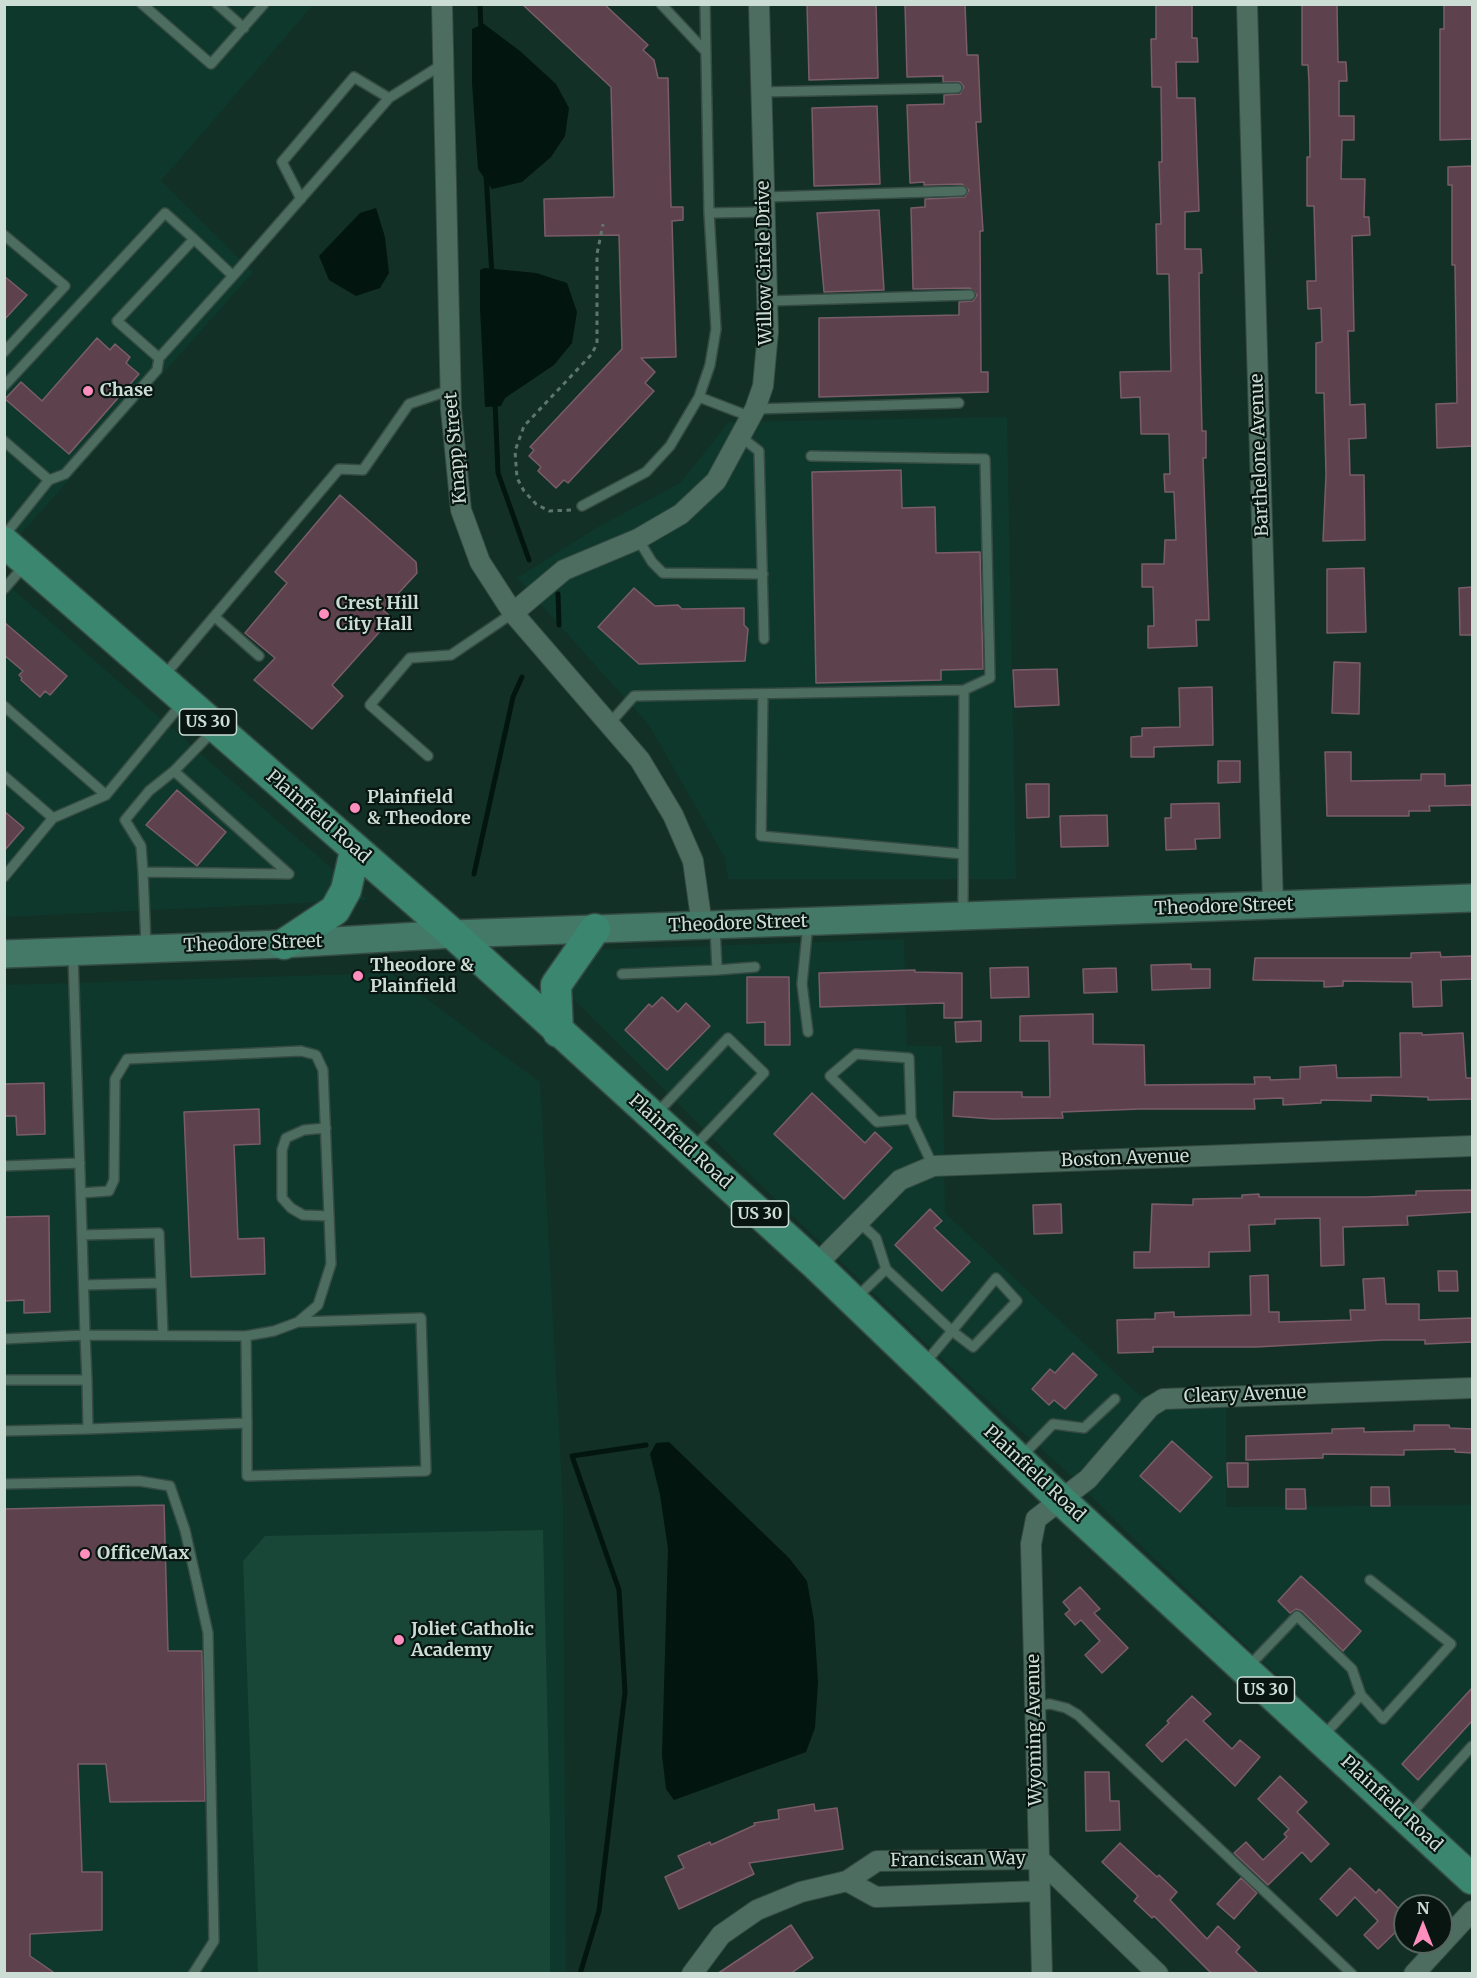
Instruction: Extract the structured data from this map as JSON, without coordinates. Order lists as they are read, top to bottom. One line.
{"streets":{"main road":["US 30","Plainfield Road","Theodore Street"],"street":["Willow Circle Drive","Knapp Street","Barthelone Avenue","Boston Avenue","Cleary Avenue","Wyoming Avenue","Franciscan Way"]},"crossings":[["Willow Circle Drive","Knapp Street"],["Knapp Street","Theodore Street"],["Barthelone Avenue","Theodore Street"],["Plainfield Road","Theodore Street"],["Plainfield Road","Boston Avenue"],["Plainfield Road","Cleary Avenue"],["Plainfield Road","Wyoming Avenue"],["Cleary Avenue","Wyoming Avenue"],["Wyoming Avenue","Franciscan Way"]],"places":["Chase","Crest Hill City Hall","Plainfield & Theodore","Theodore & Plainfield","OfficeMax","Joliet Catholic Academy"],"north":"top"}
